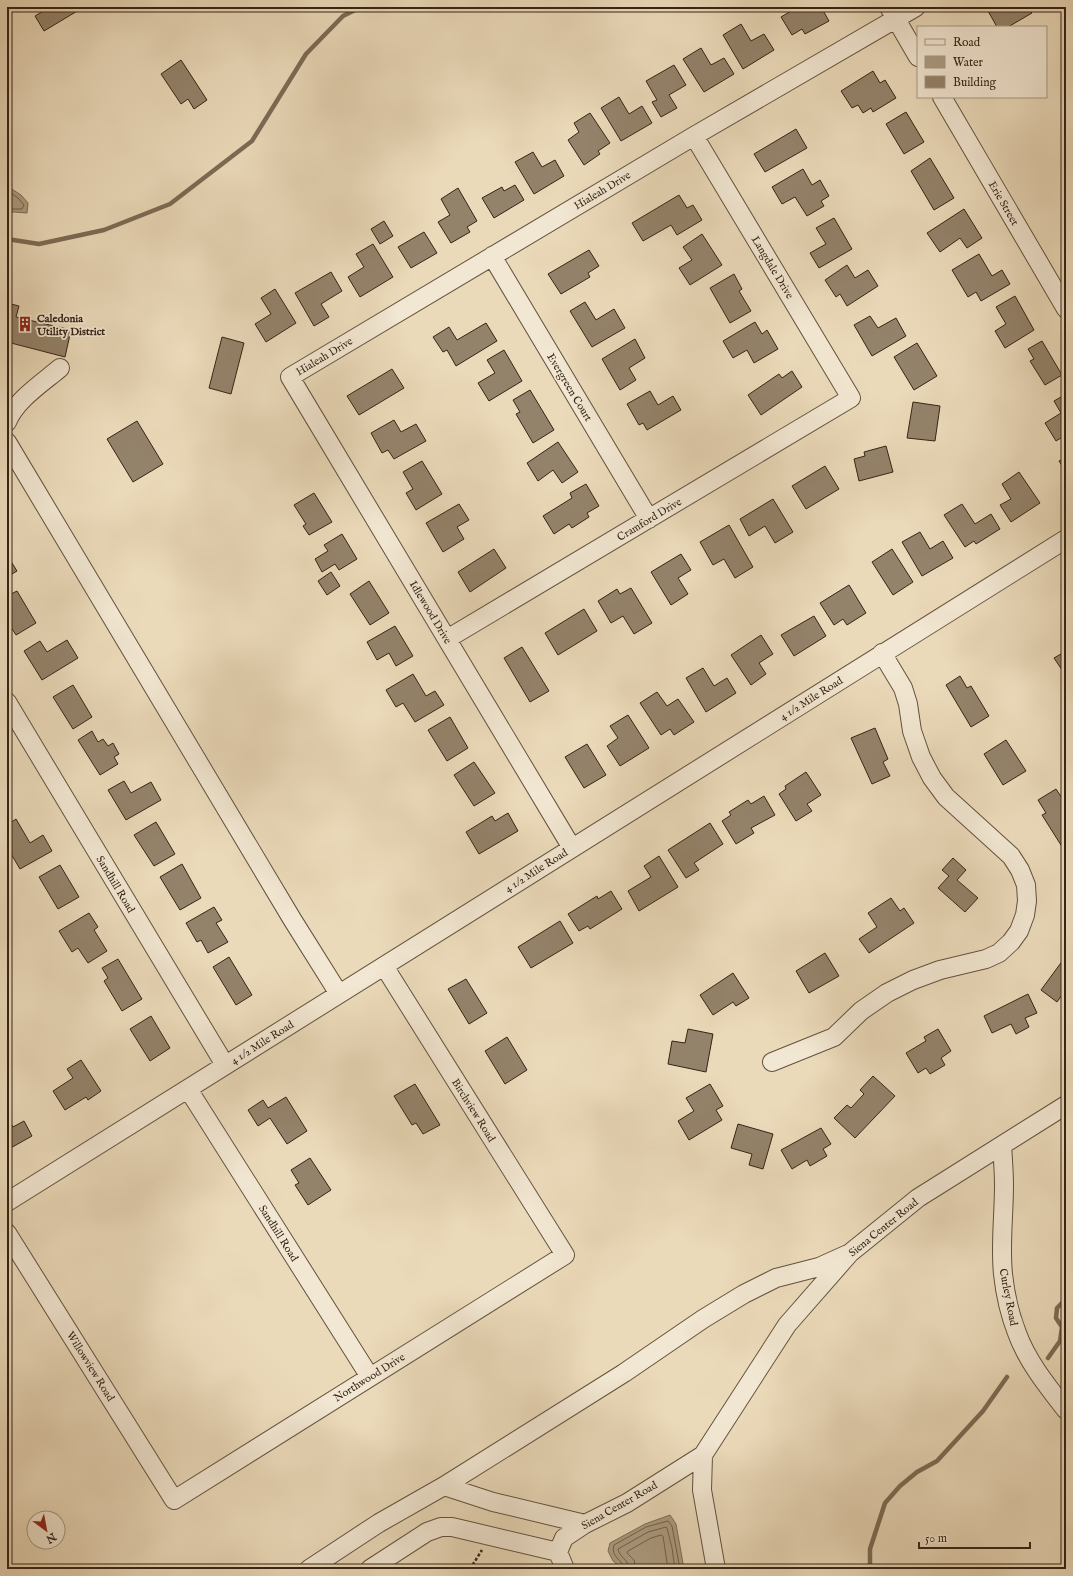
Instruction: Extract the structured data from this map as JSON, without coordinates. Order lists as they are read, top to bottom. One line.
{"streets":{"street":["Hialeah Drive","Erie Street","Langdale Drive","Evergreen Court","Cramford Drive","Idlewood Drive","4 1/2 Mile Road","Sandhill Road","Birchview Road","Siena Center Road","Curley Road","Willowview Road","Northwood Drive"]},"crossings":[["Hialeah Drive","Langdale Drive"],["Hialeah Drive","Evergreen Court"],["Hialeah Drive","Idlewood Drive"],["Langdale Drive","Cramford Drive"],["Evergreen Court","Cramford Drive"],["Cramford Drive","Idlewood Drive"],["Idlewood Drive","4 1/2 Mile Road"],["4 1/2 Mile Road","Sandhill Road"],["4 1/2 Mile Road","Birchview Road"],["Sandhill Road","Northwood Drive"],["Birchview Road","Northwood Drive"],["Siena Center Road","Curley Road"],["Willowview Road","Northwood Drive"]],"places":{"building":["Caledonia Utility District"]},"legend":["Road","Water","Building"],"scale_bar":"50 m","north":"bottom right"}
